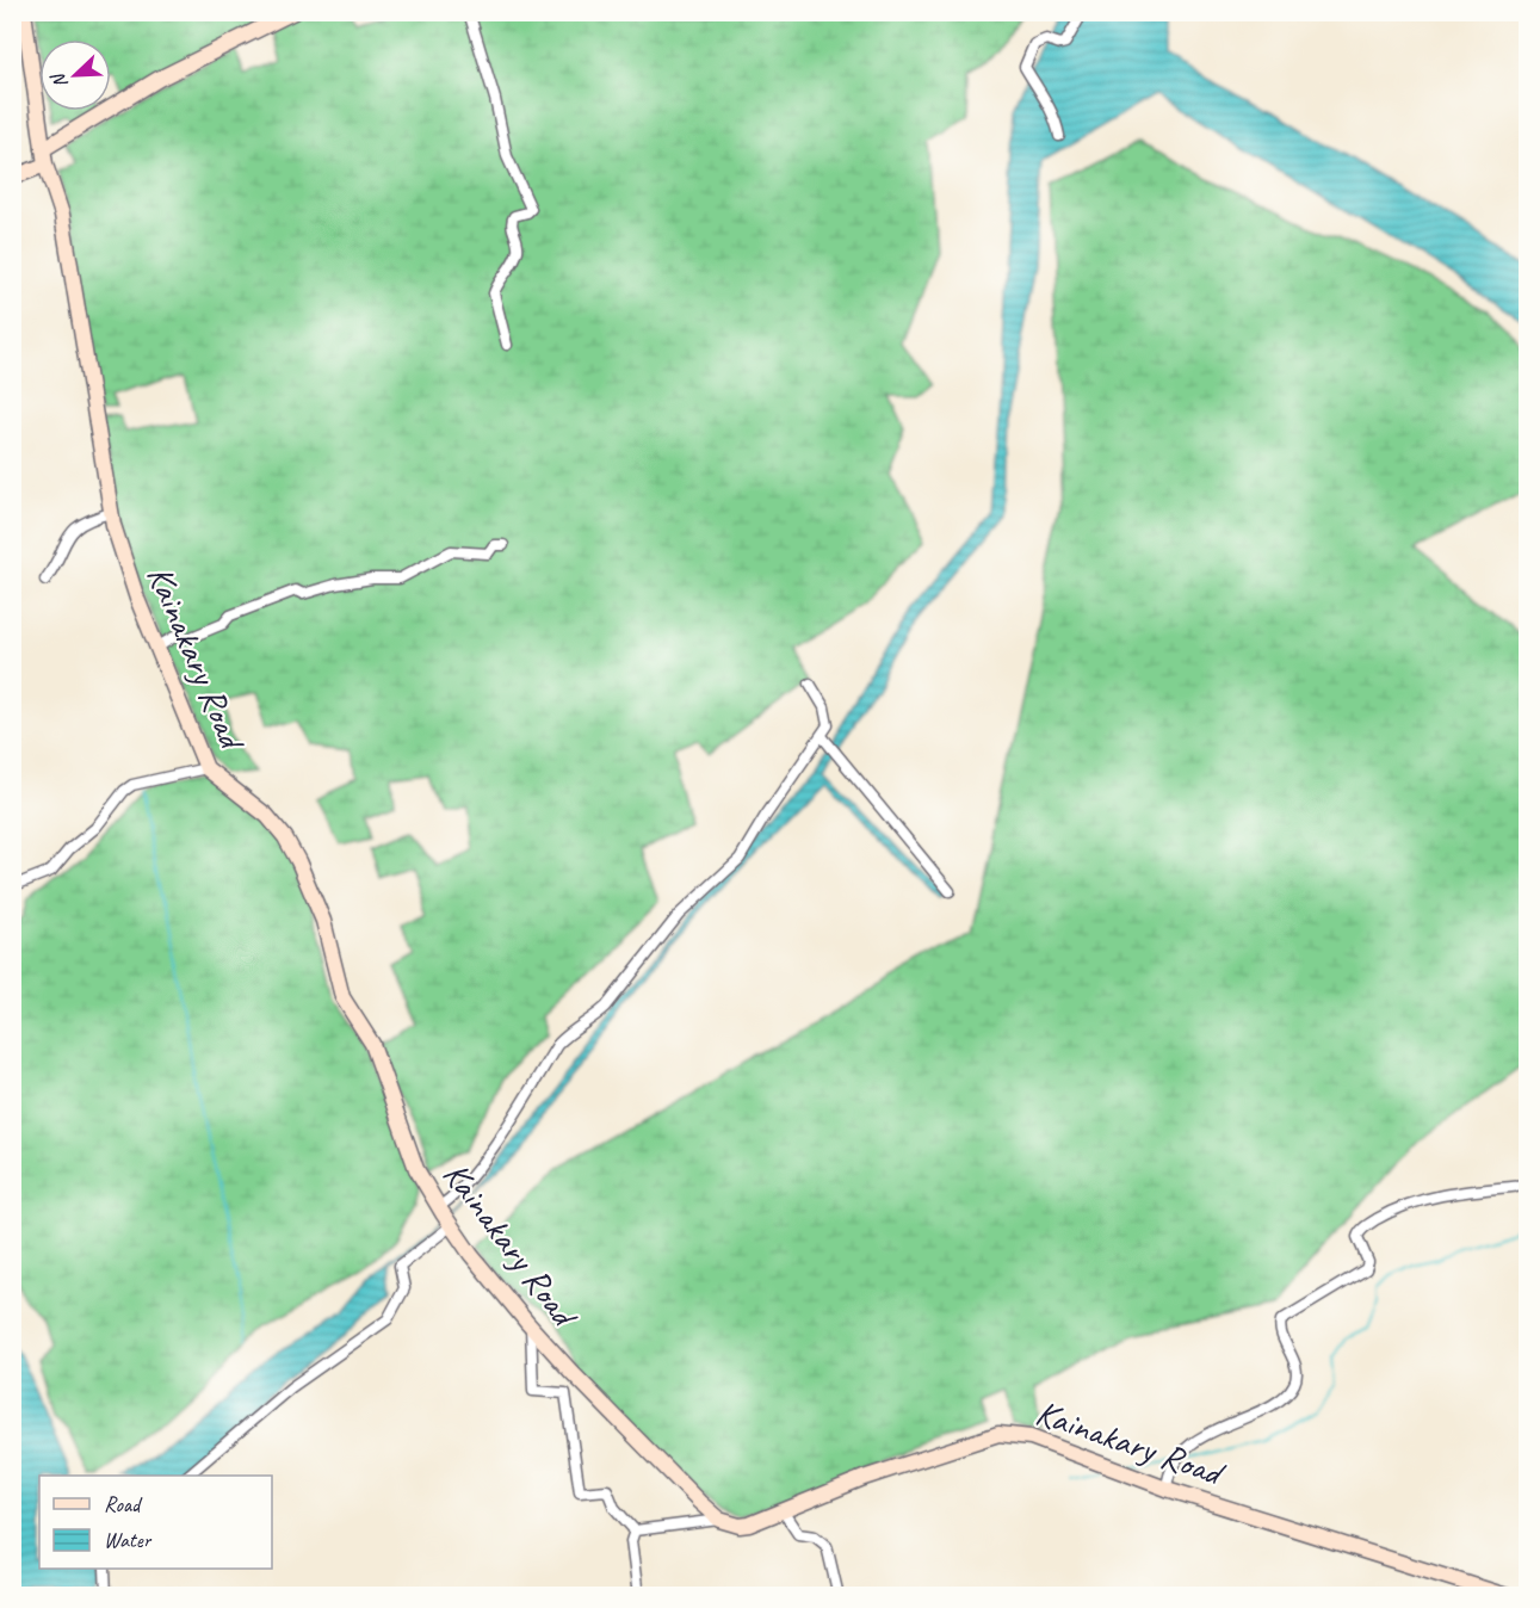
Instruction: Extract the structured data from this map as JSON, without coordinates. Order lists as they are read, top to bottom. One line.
{"streets":{"main road":["Kainakary Road"]},"legend":["Road","Water"],"north":"bottom left"}
